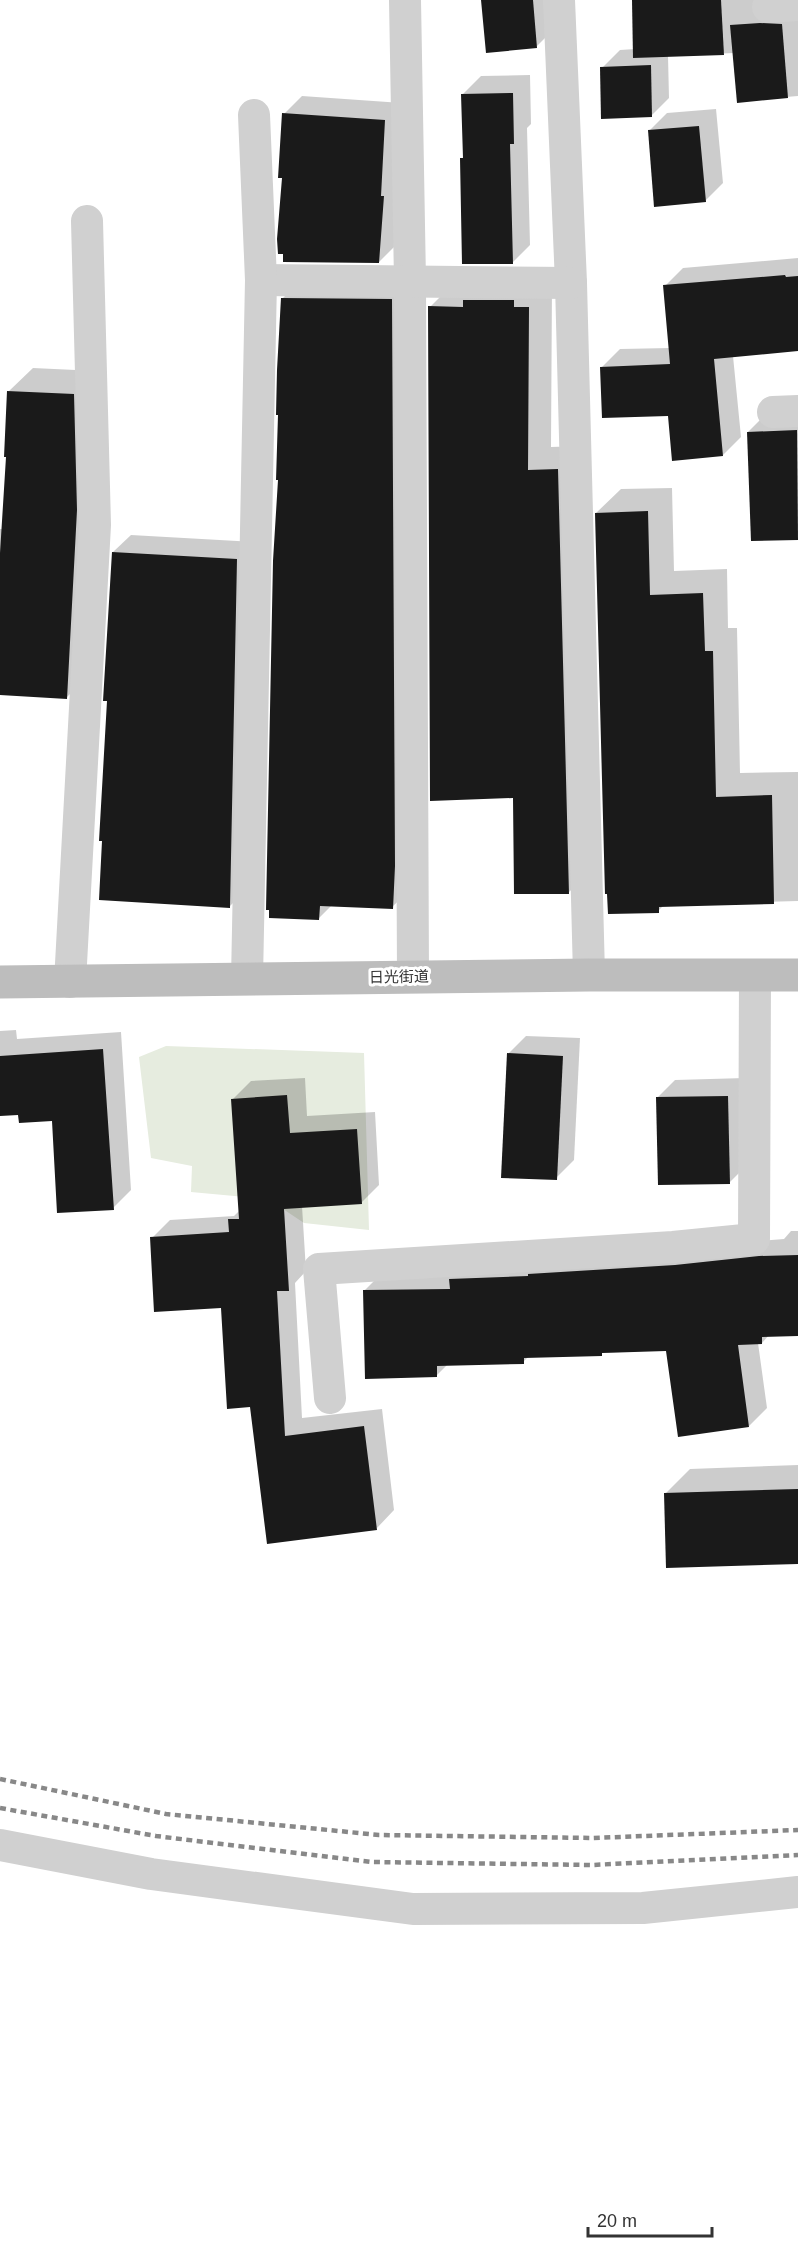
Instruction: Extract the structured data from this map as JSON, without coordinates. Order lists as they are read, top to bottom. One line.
{"streets":{"main road":["日光街道"]},"scale_bar":"20 m"}
